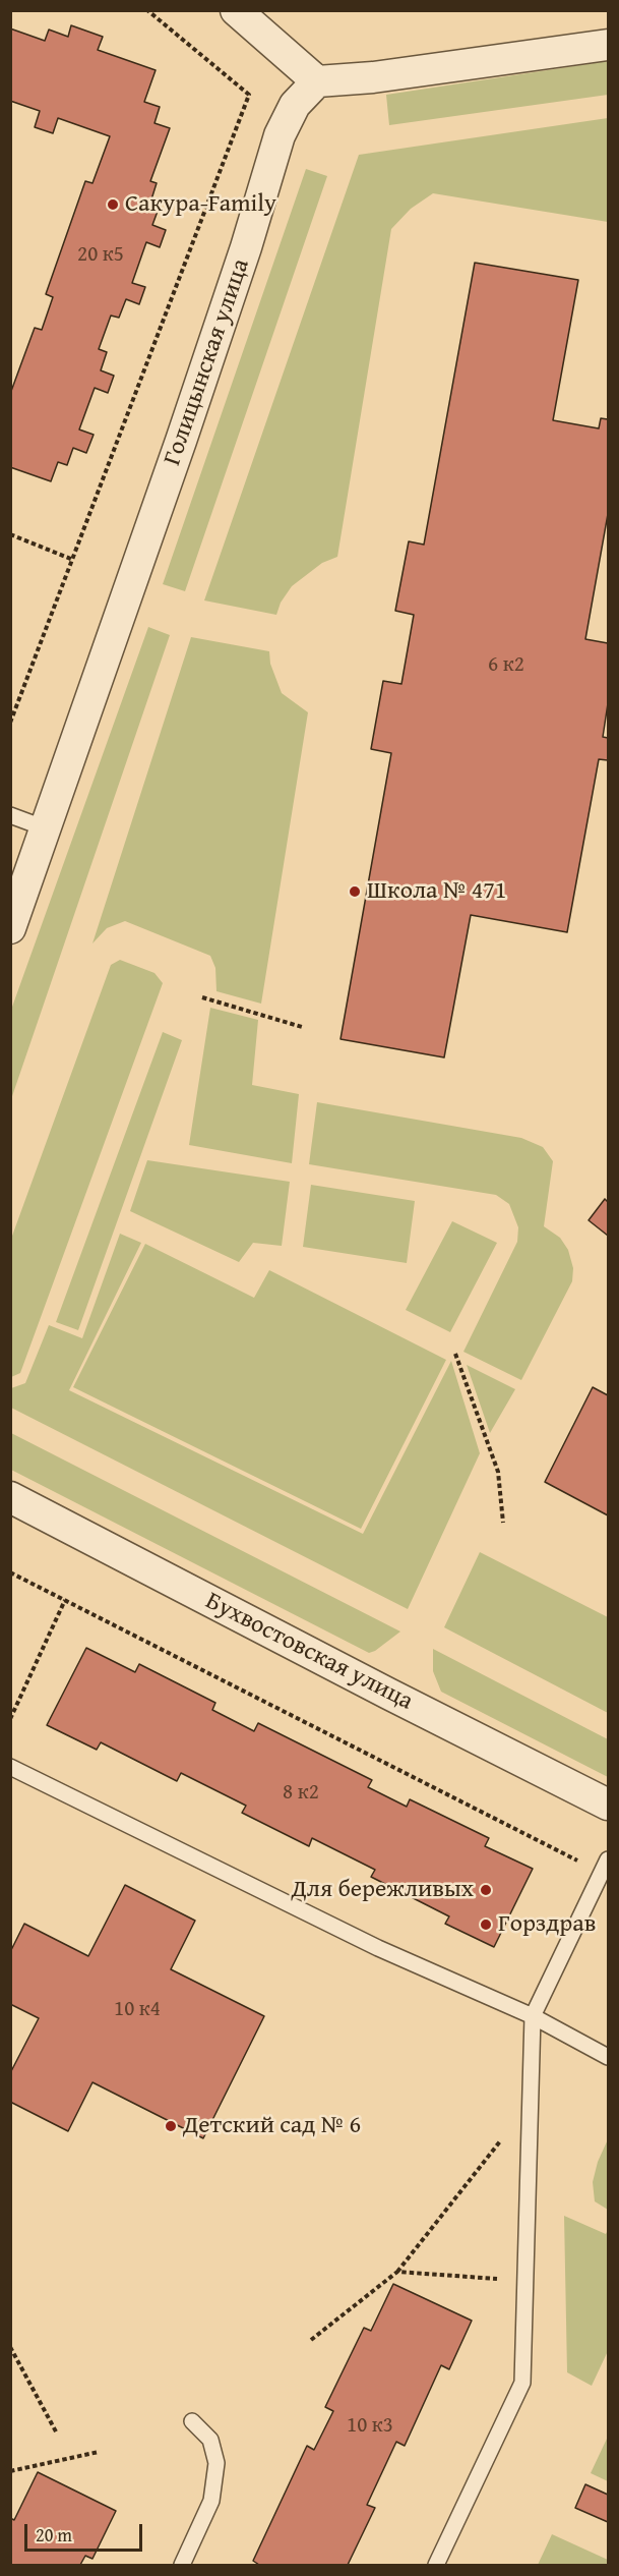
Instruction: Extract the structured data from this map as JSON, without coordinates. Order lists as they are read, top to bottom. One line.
{"streets":{"street":["Голицынская улица","Бухвостовская улица"]},"places":["Сакура-Family","Школа № 471","Для бережливых","Горздрав","Детский сад № 6"],"house_numbers":["20 к5","6 к2","8 к2","10 к4","10 к3"],"scale_bar":"20 m"}
